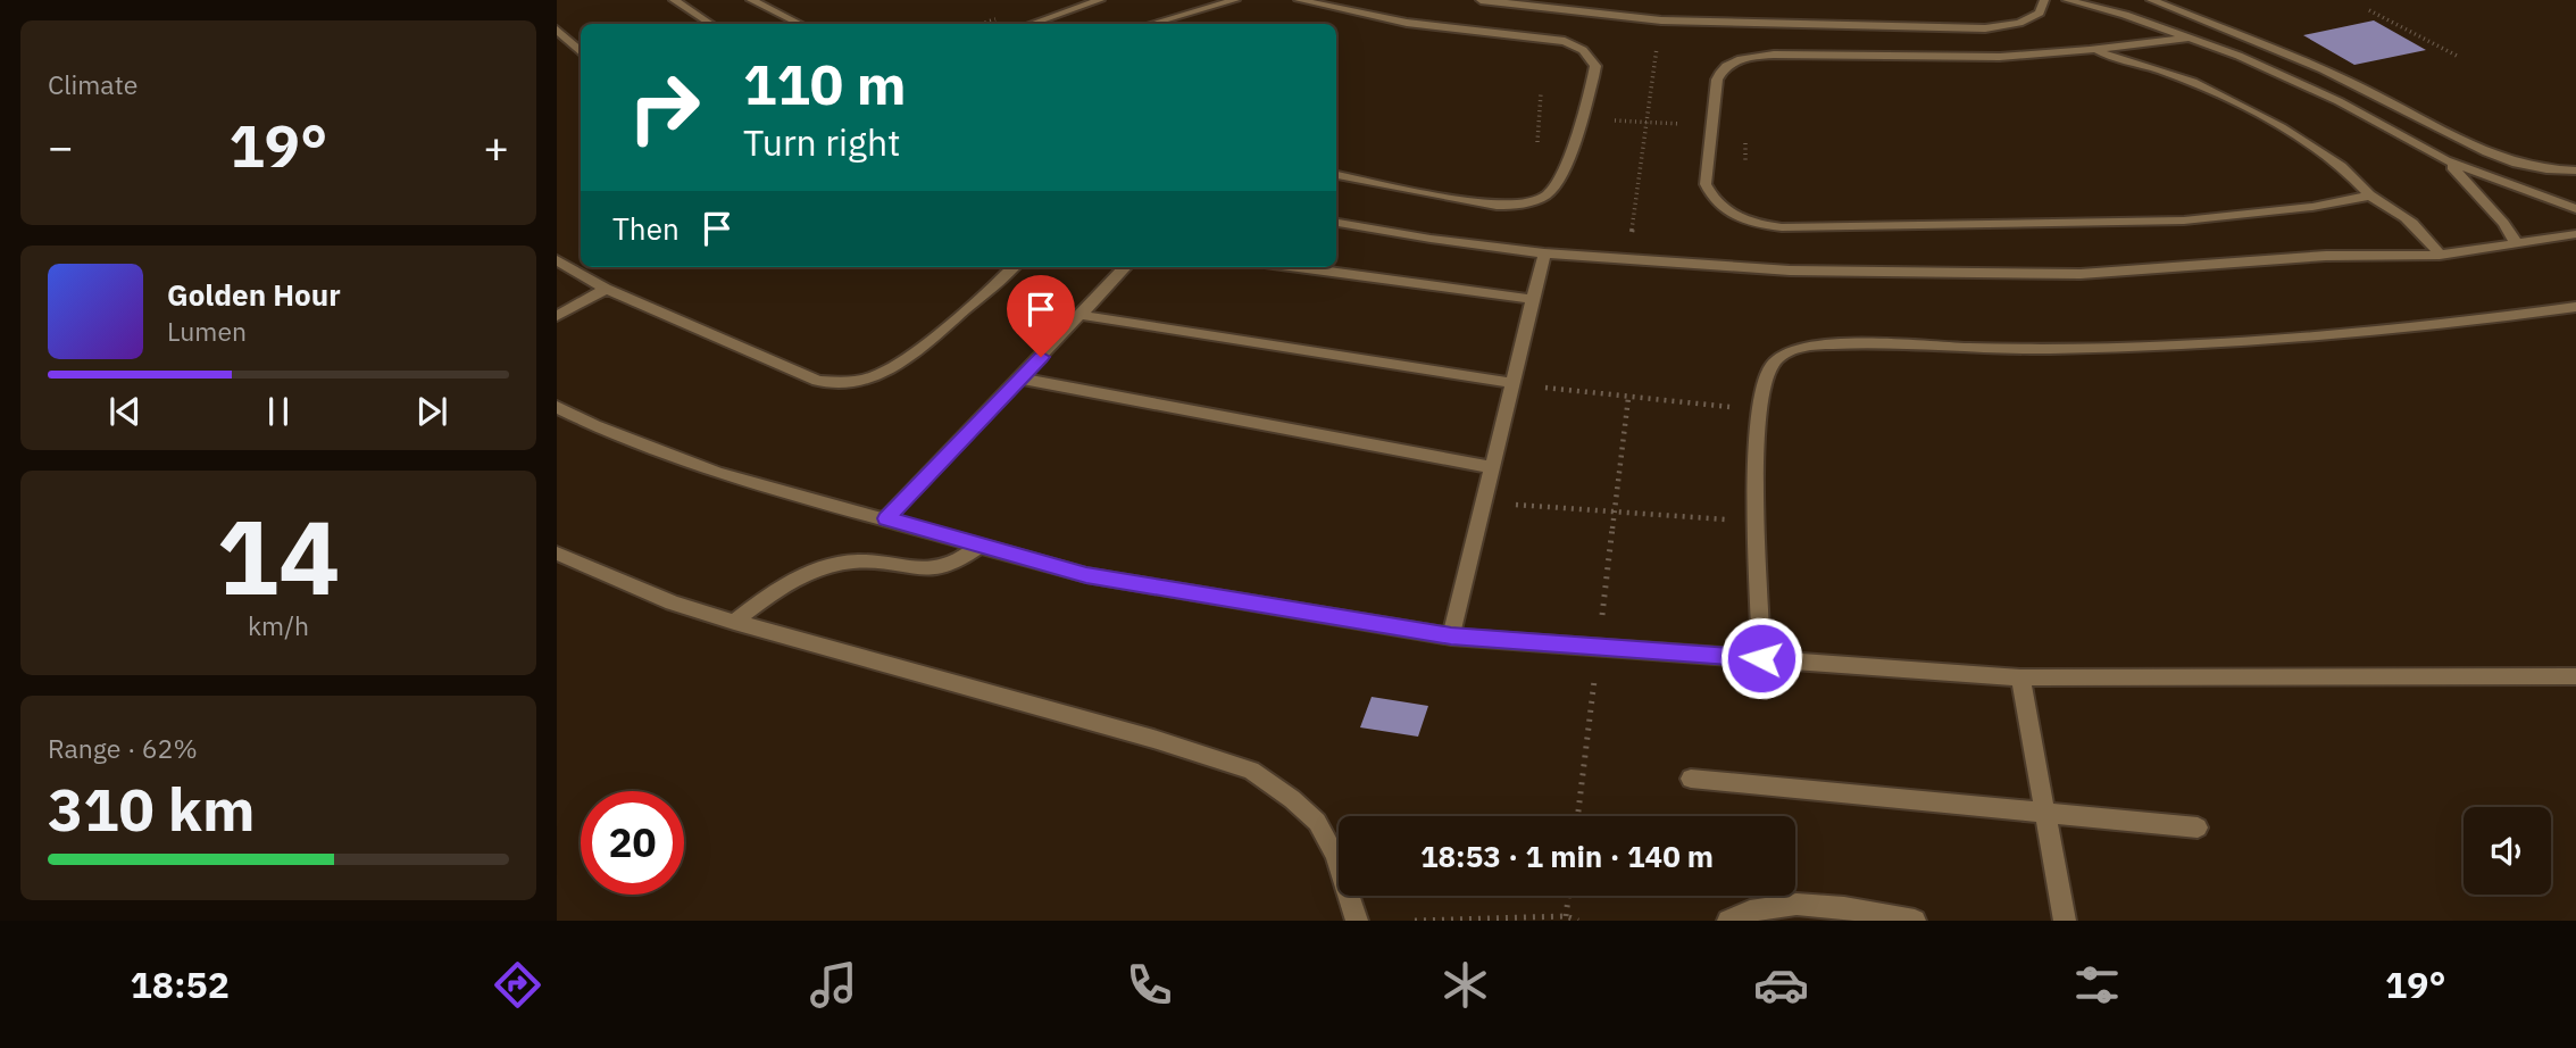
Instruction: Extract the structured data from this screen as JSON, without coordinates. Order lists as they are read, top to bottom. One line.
{"page":{"tile":["Climate",["14","km/h"],["Range · 62%","310 km"]],"turn":["110 m","Turn right"],"heat":["−","19°","+"],"then":"Then","song":["Golden Hour","Lumen"],"limit":"20","trip":"18:53 · 1 min · 140 m","tabs":["18:52","19°"]}}
